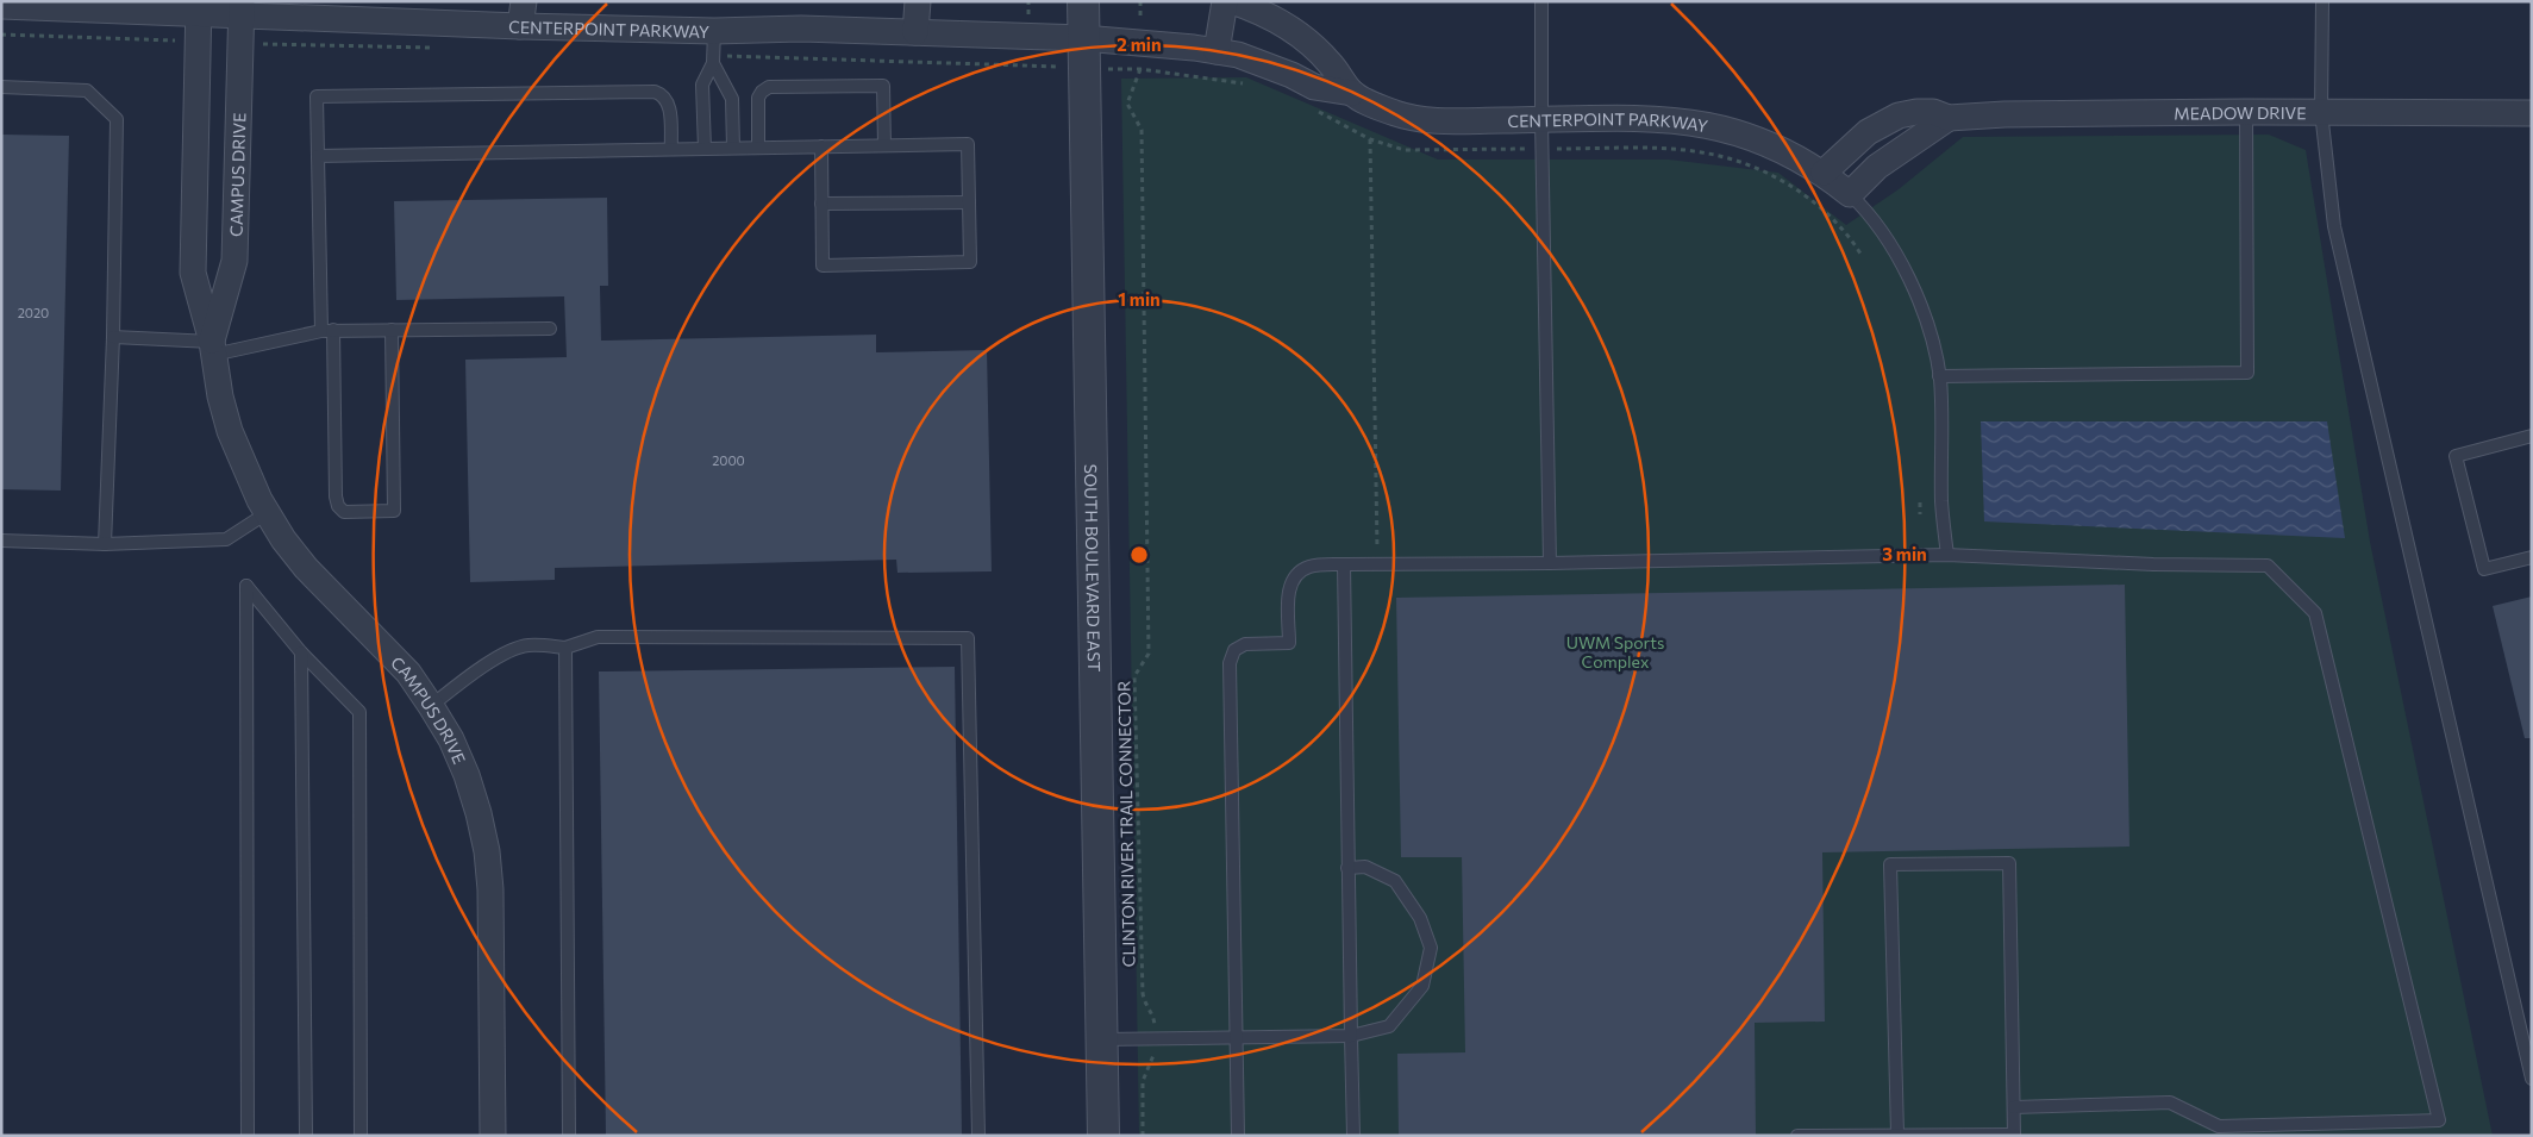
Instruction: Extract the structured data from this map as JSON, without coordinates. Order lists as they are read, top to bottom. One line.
{"streets":{"street":["CENTERPOINT PARKWAY","MEADOW DRIVE","CAMPUS DRIVE","SOUTH BOULEVARD EAST"],"path":["CLINTON RIVER TRAIL CONNECTOR"]},"crossings":[["CENTERPOINT PARKWAY","MEADOW DRIVE"],["CENTERPOINT PARKWAY","CAMPUS DRIVE"],["CENTERPOINT PARKWAY","SOUTH BOULEVARD EAST"]],"parks":["UWM Sports Complex"],"house_numbers":["2020","2000"],"rings":["2 min","1 min","3 min"]}
